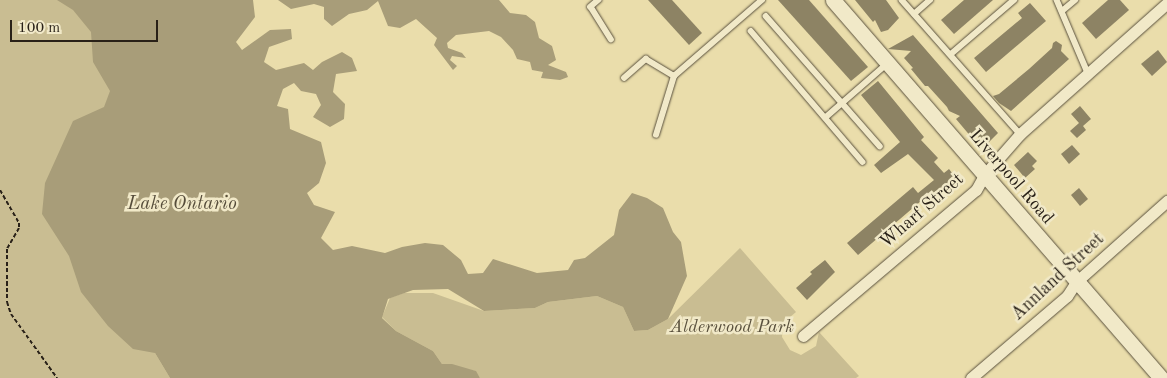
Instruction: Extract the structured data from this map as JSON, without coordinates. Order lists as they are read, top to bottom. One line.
{"streets":{"street":["Liverpool Road","Wharf Street","Annland Street"]},"crossings":[["Liverpool Road","Wharf Street"],["Liverpool Road","Annland Street"]],"water":["Lake Ontario"],"parks":["Alderwood Park"],"scale_bar":"100 m"}
